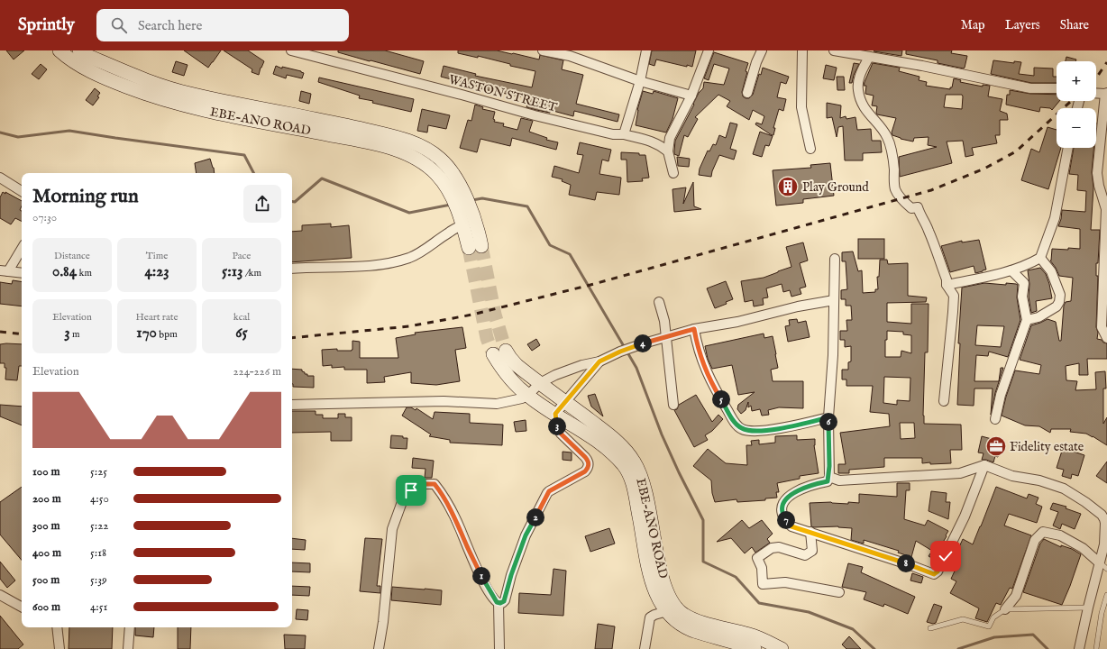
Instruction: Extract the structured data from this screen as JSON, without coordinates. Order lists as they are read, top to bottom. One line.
{"streets":{"main road":["EBE-ANO ROAD"],"street":["WASTON STREET"]},"places":{"building":["Play Ground"],"office":["Fidelity estate"]},"page":{"header":"Sprintly","search":"Search here","nav":["Map","Layers","Share"],"map_buttons":["+","−"],"heading":["Morning run","07:30"],"stats":[["Distance","0.84 km"],["Time","4:23"],["Pace","5:13 /km"],["Elevation","3 m"],["Heart rate","170 bpm"],["kcal","65"]],"pins":["4","5","6","3","2","7","8","1"],"chart":["Elevation","224–226 m"],"list":[{"name":"100 m","note":"5:25"},{"name":"200 m","note":"4:50"},{"name":"300 m","note":"5:22"},{"name":"400 m","note":"5:18"},{"name":"500 m","note":"5:39"},{"name":"600 m","note":"4:51"}]}}
